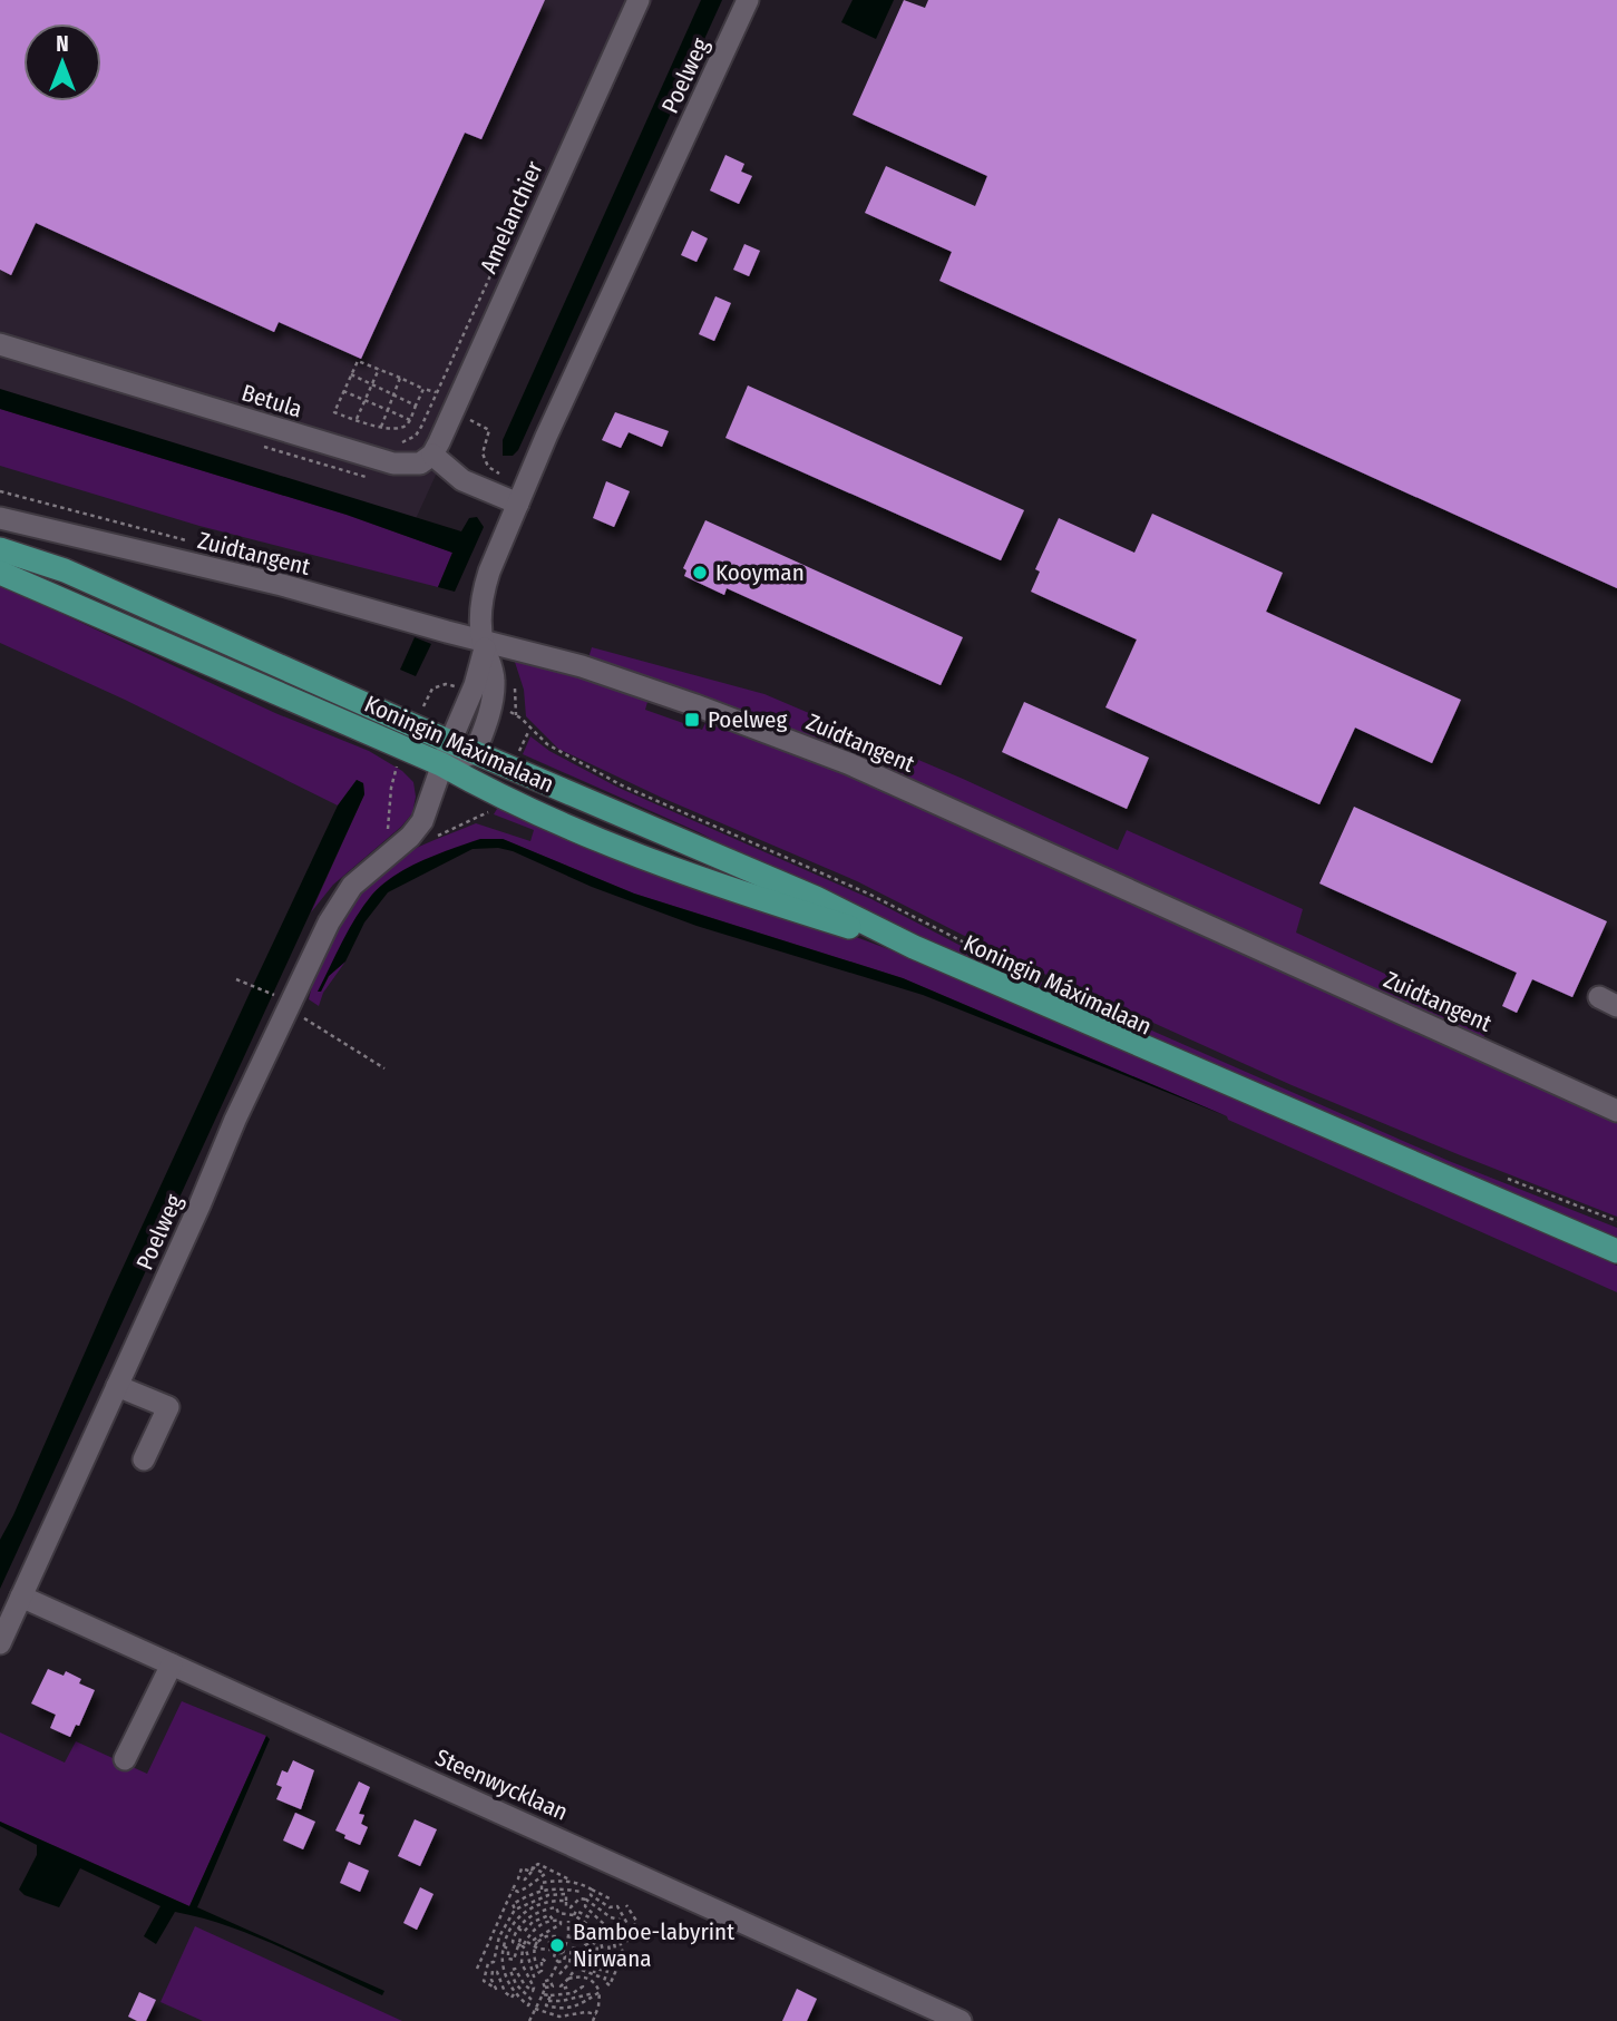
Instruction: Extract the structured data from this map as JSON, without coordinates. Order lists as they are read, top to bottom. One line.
{"streets":{"main road":["Koningin Máximalaan"],"street":["Poelweg","Amelanchier","Betula","Zuidtangent","Steenwycklaan"]},"crossings":[["Poelweg","Zuidtangent"],["Poelweg","Koningin Máximalaan"],["Poelweg","Steenwycklaan"],["Amelanchier","Betula"]],"places":{"other":["Kooyman","Bamboe-labyrint Nirwana"],"transit":["Poelweg"]},"north":"top"}
